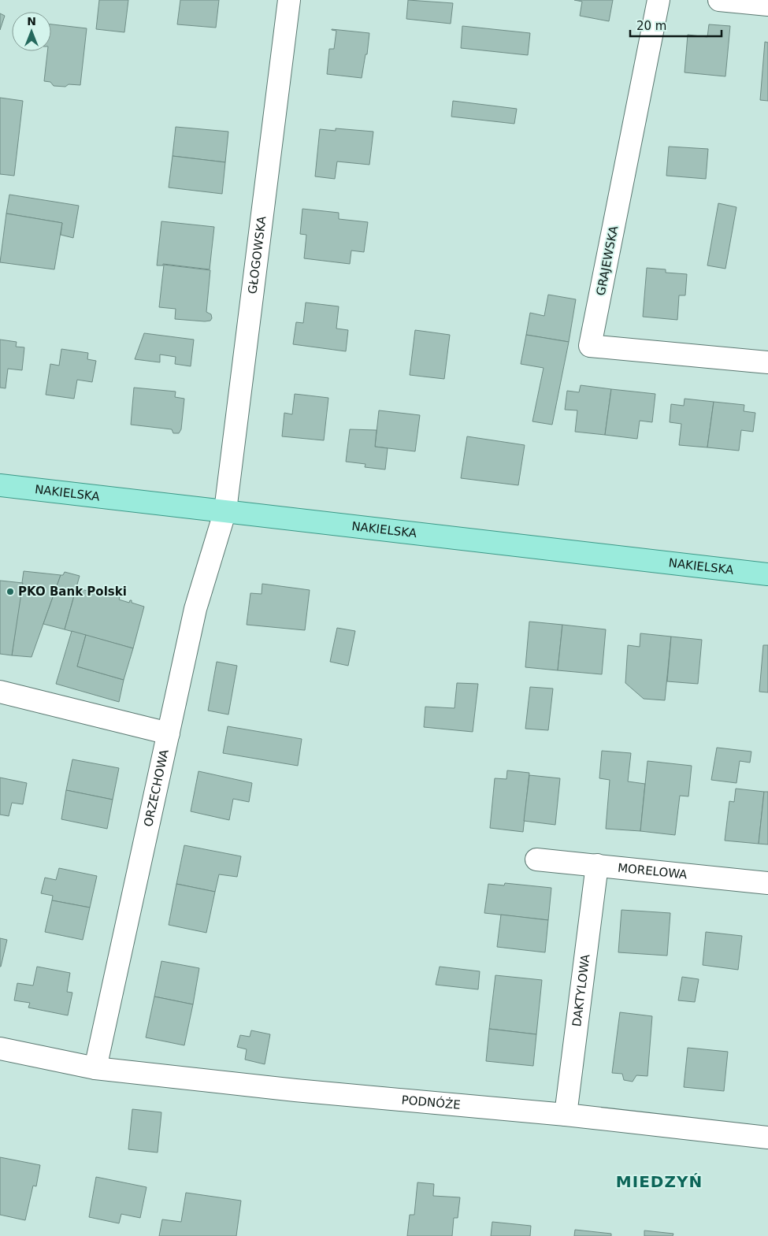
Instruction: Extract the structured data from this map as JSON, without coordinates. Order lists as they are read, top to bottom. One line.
{"streets":{"main road":["NAKIELSKA"],"street":["GŁOGOWSKA","GRAJEWSKA","ORZECHOWA","MORELOWA","DAKTYLOWA","PODNÓŻE"]},"crossings":[["GŁOGOWSKA","NAKIELSKA"],["GŁOGOWSKA","ORZECHOWA"],["NAKIELSKA","ORZECHOWA"],["ORZECHOWA","PODNÓŻE"],["MORELOWA","DAKTYLOWA"],["DAKTYLOWA","PODNÓŻE"]],"districts":["MIEDZYŃ"],"places":["PKO Bank Polski"],"scale_bar":"20 m","north":"top"}
